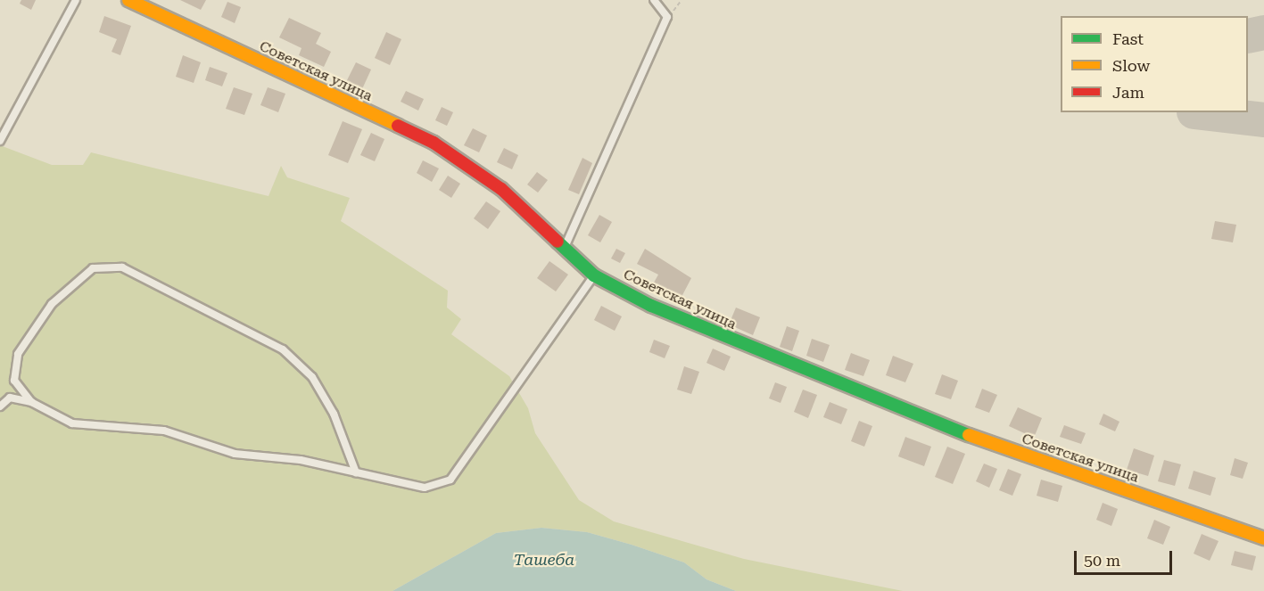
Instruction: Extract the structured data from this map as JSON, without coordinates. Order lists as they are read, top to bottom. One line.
{"streets":{"street":["Советская улица"]},"water":["Ташеба"],"legend":["Fast","Slow","Jam"],"scale_bar":"50 m"}
